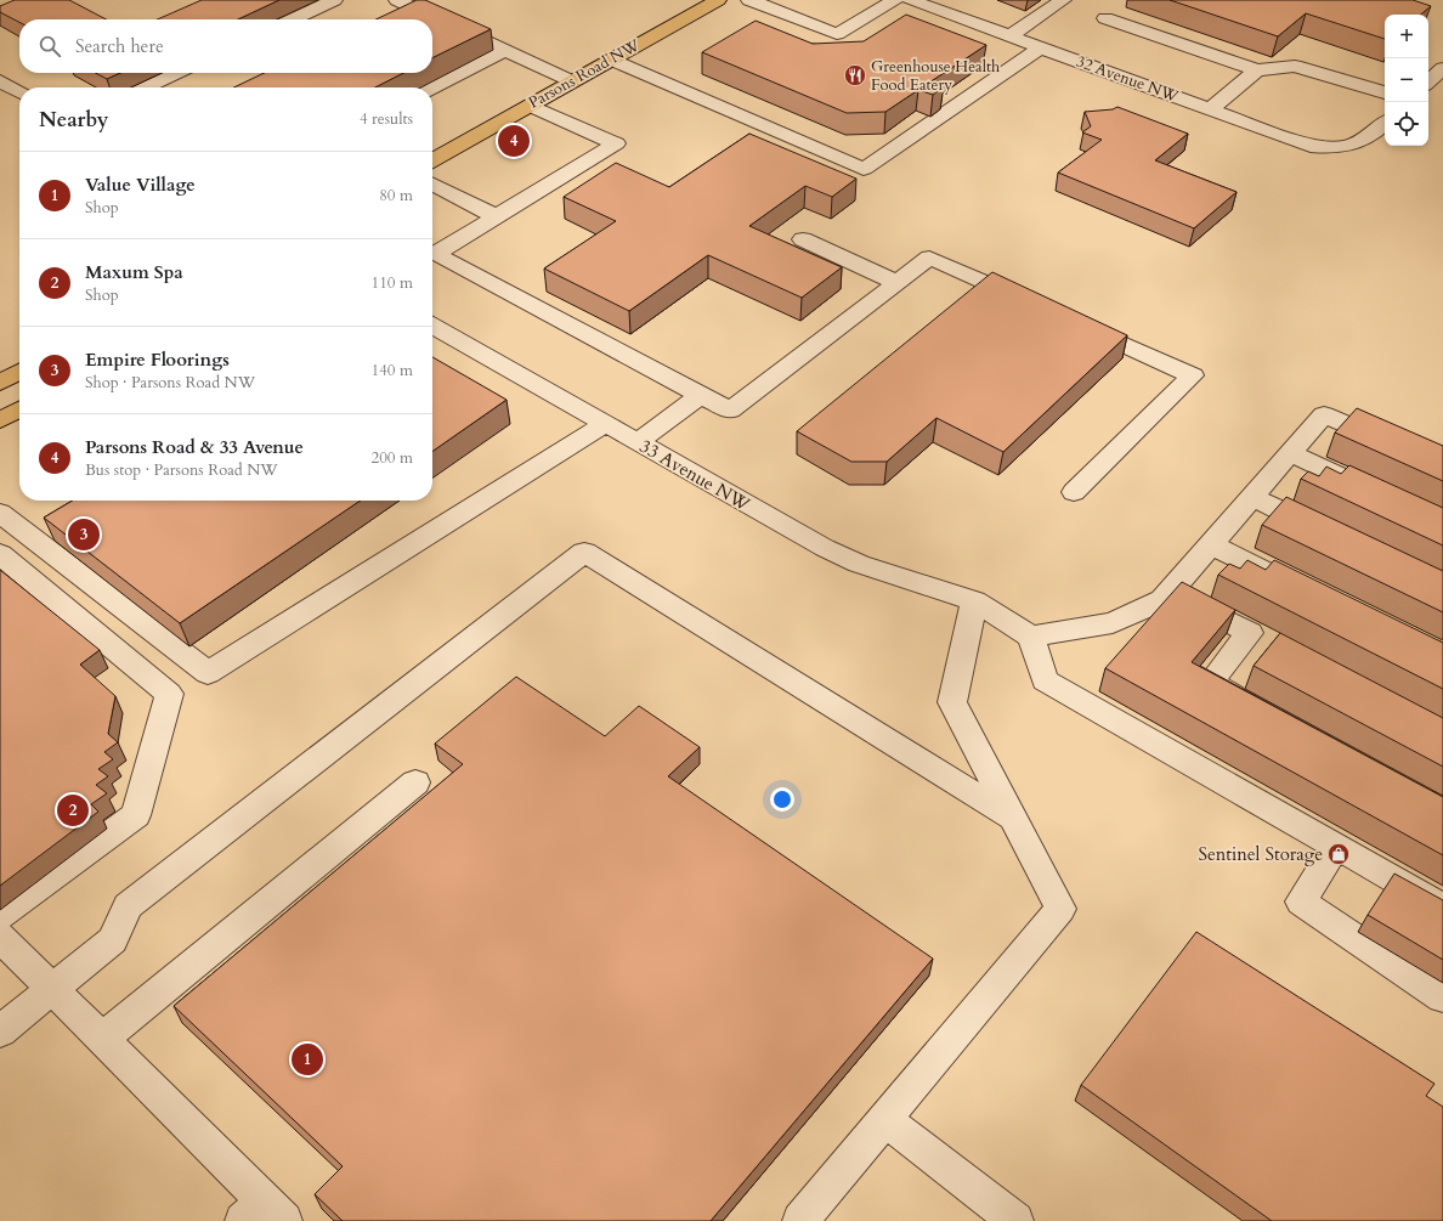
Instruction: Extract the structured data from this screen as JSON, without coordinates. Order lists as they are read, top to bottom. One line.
{"streets":{"main road":["Parsons Road NW"],"street":["32 Avenue NW","33 Avenue NW"]},"places":{"restaurant":["Greenhouse Health Food Eatery"],"shop":["Sentinel Storage"]},"page":{"map_buttons":["+","−"],"search":"Search here","heading":["Nearby","4 results"],"pins":["4","3","2","1"],"list":[{"mark":"1","name":"Value Village","note":"Shop","value":"80 m"},{"mark":"2","name":"Maxum Spa","note":"Shop","value":"110 m"},{"mark":"3","name":"Empire Floorings","note":"Shop · Parsons Road NW","value":"140 m"},{"mark":"4","name":"Parsons Road & 33 Avenue","note":"Bus stop · Parsons Road NW","value":"200 m"}]}}
